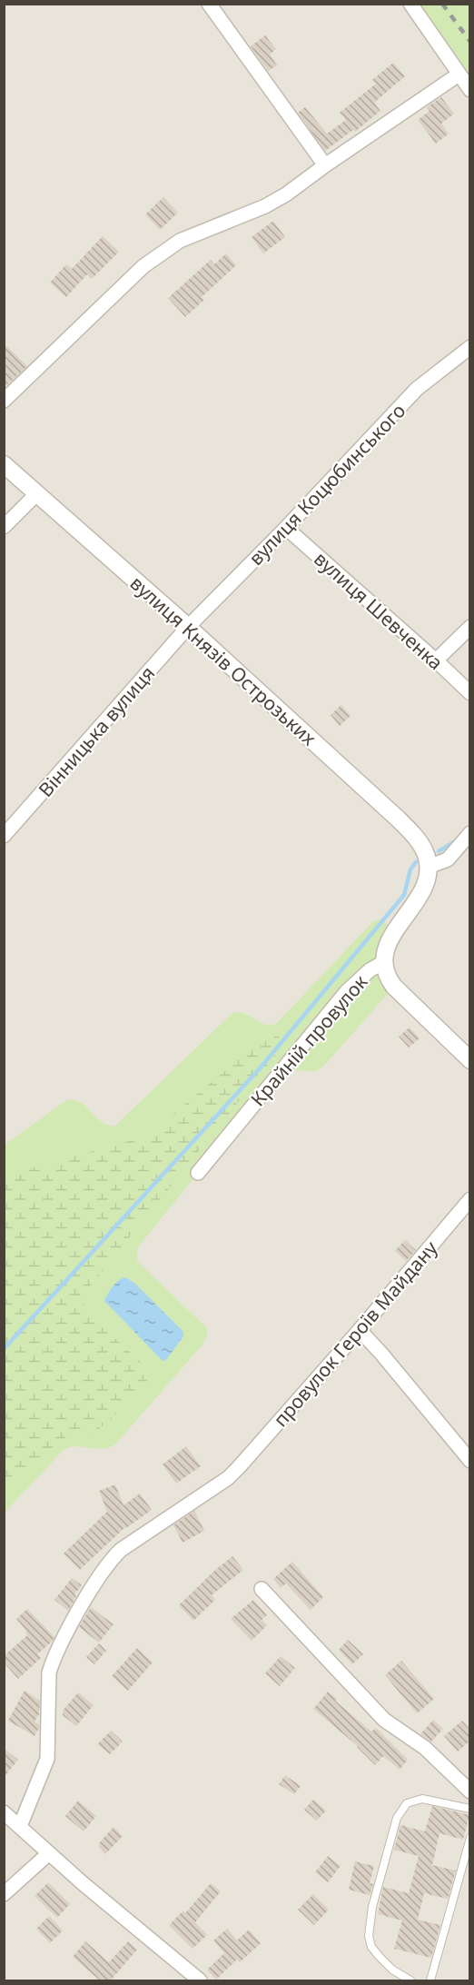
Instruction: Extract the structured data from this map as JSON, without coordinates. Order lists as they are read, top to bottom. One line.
{"streets":{"street":["вулиця Коцюбинського","вулиця Шевченка","вулиця Князів Острозьких","Вінницька вулиця","Крайній провулок","провулок Героїв Майдану"]},"crossings":[["вулиця Коцюбинського","вулиця Шевченка"],["вулиця Коцюбинського","вулиця Князів Острозьких"],["вулиця Коцюбинського","Вінницька вулиця"],["вулиця Князів Острозьких","Вінницька вулиця"],["вулиця Князів Острозьких","Крайній провулок"]]}
